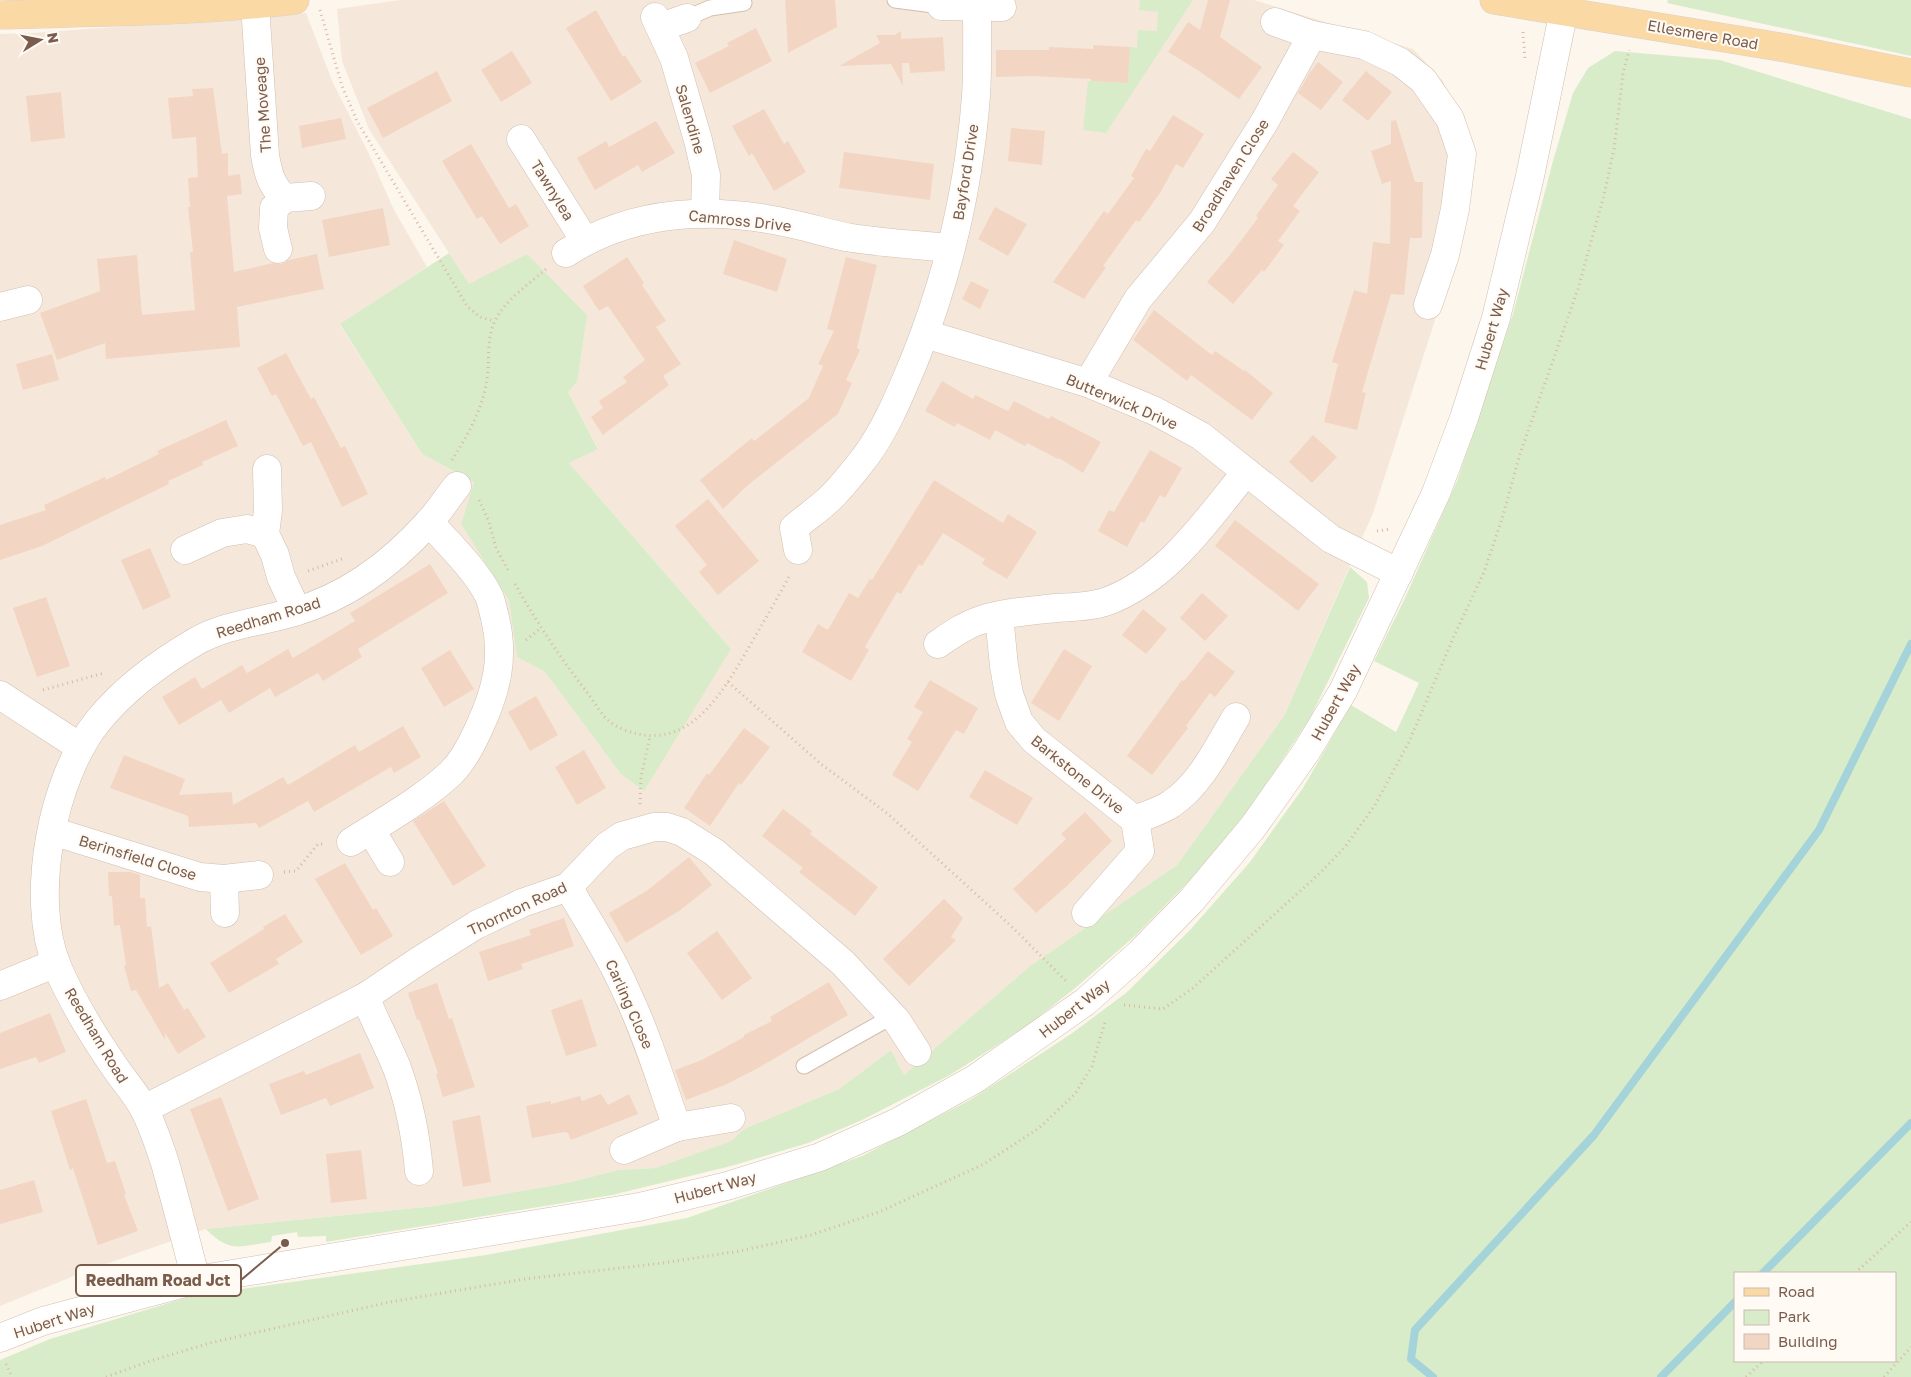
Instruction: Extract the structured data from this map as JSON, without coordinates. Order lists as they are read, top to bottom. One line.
{"streets":{"main road":["Ellesmere Road"],"street":["The Moveage","Salendine","Bayford Drive","Broadhaven Close","Tawnylea","Camross Drive","Hubert Way","Butterwick Drive","Reedham Road","Barkstone Drive","Berinsfield Close","Thornton Road","Carling Close"]},"crossings":[["Ellesmere Road","Hubert Way"],["Salendine","Camross Drive"],["Bayford Drive","Camross Drive"],["Bayford Drive","Butterwick Drive"],["Broadhaven Close","Butterwick Drive"],["Tawnylea","Camross Drive"],["Hubert Way","Butterwick Drive"],["Hubert Way","Reedham Road"],["Reedham Road","Berinsfield Close"],["Reedham Road","Thornton Road"],["Thornton Road","Carling Close"]],"places":["Reedham Road Jct"],"legend":["Road","Park","Building"],"north":"right"}
